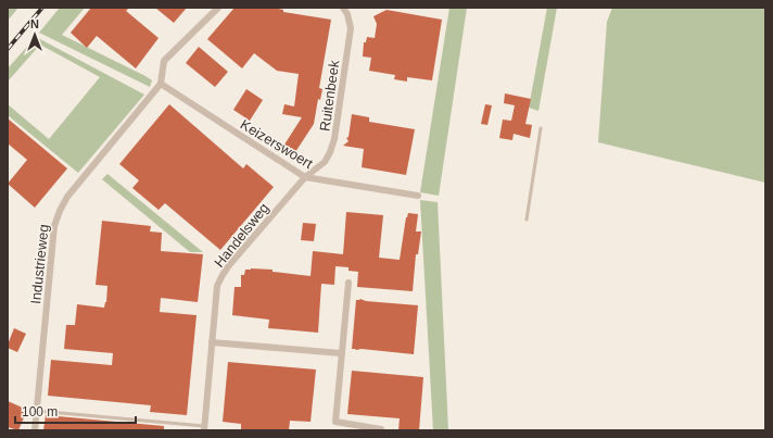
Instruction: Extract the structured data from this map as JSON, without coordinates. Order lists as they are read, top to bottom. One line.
{"streets":{"street":["Ruitenbeek","Keizerswoert","Handelsweg","Industrieweg"]},"crossings":[["Ruitenbeek","Keizerswoert"],["Ruitenbeek","Handelsweg"],["Keizerswoert","Handelsweg"],["Keizerswoert","Industrieweg"]],"scale_bar":"100 m","north":"top"}
